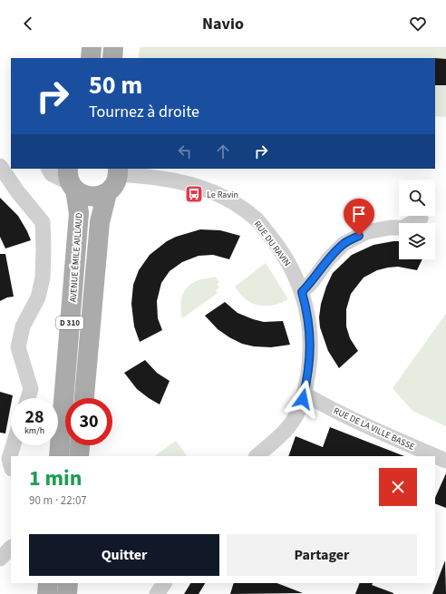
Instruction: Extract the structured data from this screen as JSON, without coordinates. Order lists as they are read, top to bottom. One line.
{"streets":{"main road":["AVENUE ÉMILE AILLAUD","D 310"],"street":["RUE DU RAVIN","RUE DE LA VILLE BASSE"]},"crossings":[["RUE DU RAVIN","RUE DE LA VILLE BASSE"]],"places":{"bus stop":["Le Ravin"]},"page":{"header":"Navio","turn":["50 m","Tournez à droite"],"speed":"28 km/h","limit":"30","heading":["1 min","90 m · 22:07"],"buttons":["Quitter","Partager"]}}
